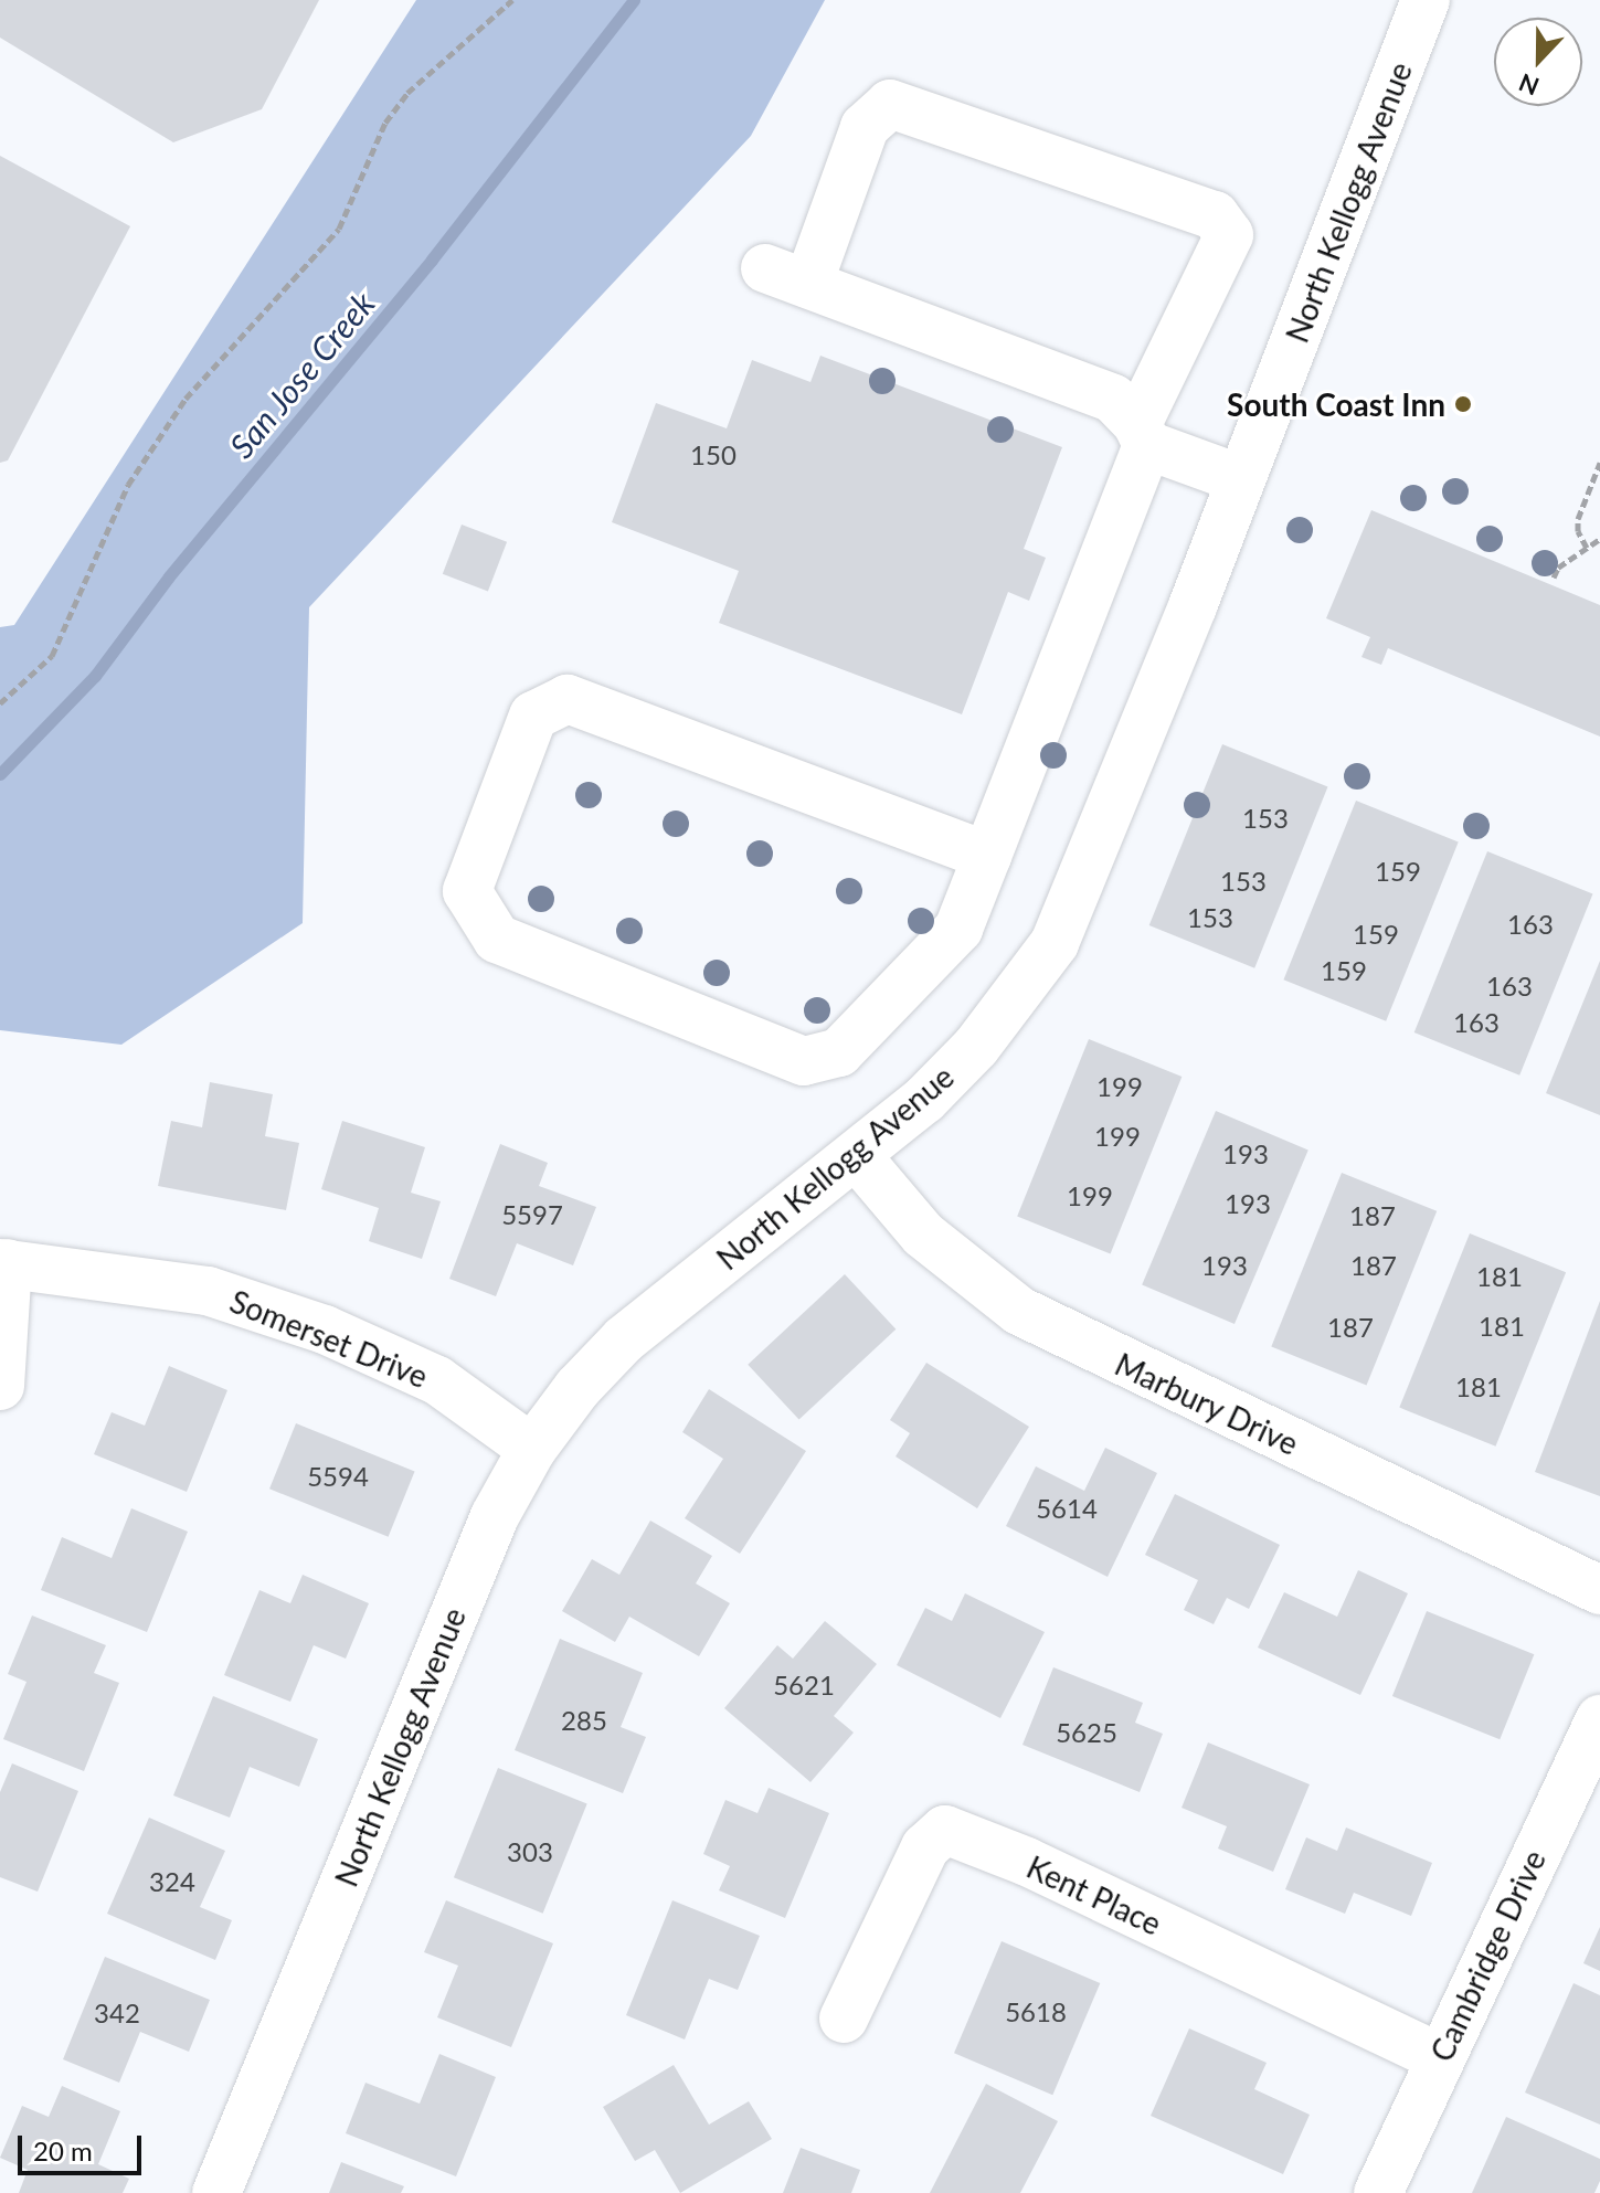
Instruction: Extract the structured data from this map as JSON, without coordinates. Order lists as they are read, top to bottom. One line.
{"streets":{"street":["North Kellogg Avenue","Somerset Drive","Marbury Drive","Kent Place","Cambridge Drive"]},"crossings":[["North Kellogg Avenue","Somerset Drive"],["North Kellogg Avenue","Marbury Drive"],["Kent Place","Cambridge Drive"]],"water":["San Jose Creek"],"places":["South Coast Inn"],"house_numbers":["150","153","159","153","153","163","159","159","163","163","199","199","193","199","193","5597","187","193","187","181","181","187","181","5594","5614","5621","285","5625","303","324","5618","342"],"scale_bar":"20 m","north":"bottom"}
